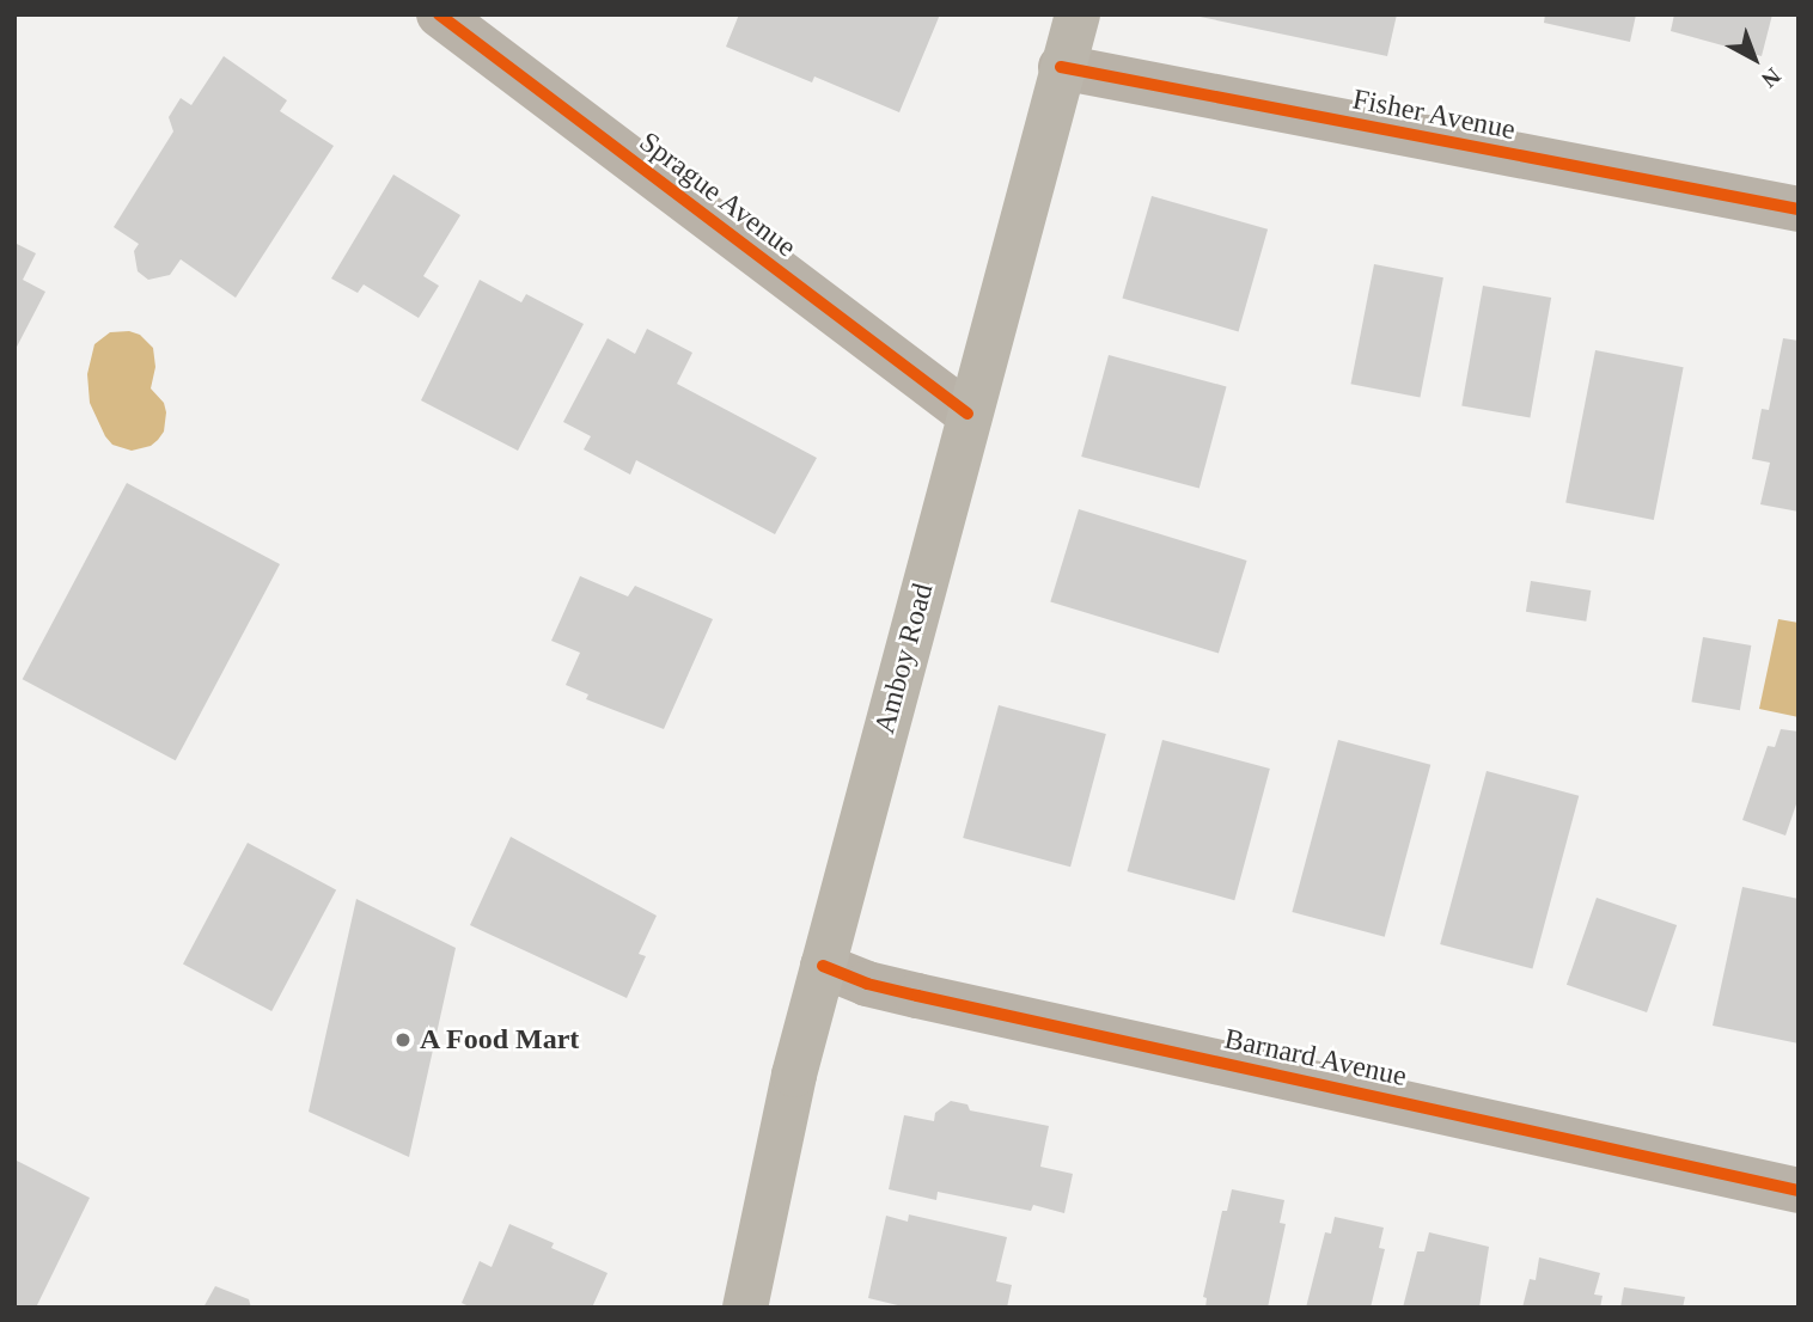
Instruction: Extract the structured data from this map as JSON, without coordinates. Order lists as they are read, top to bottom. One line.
{"streets":{"main road":["Amboy Road"],"street":["Fisher Avenue","Sprague Avenue","Barnard Avenue"]},"crossings":[["Fisher Avenue","Amboy Road"],["Sprague Avenue","Amboy Road"],["Amboy Road","Barnard Avenue"]],"places":["A Food Mart"],"north":"bottom right"}
